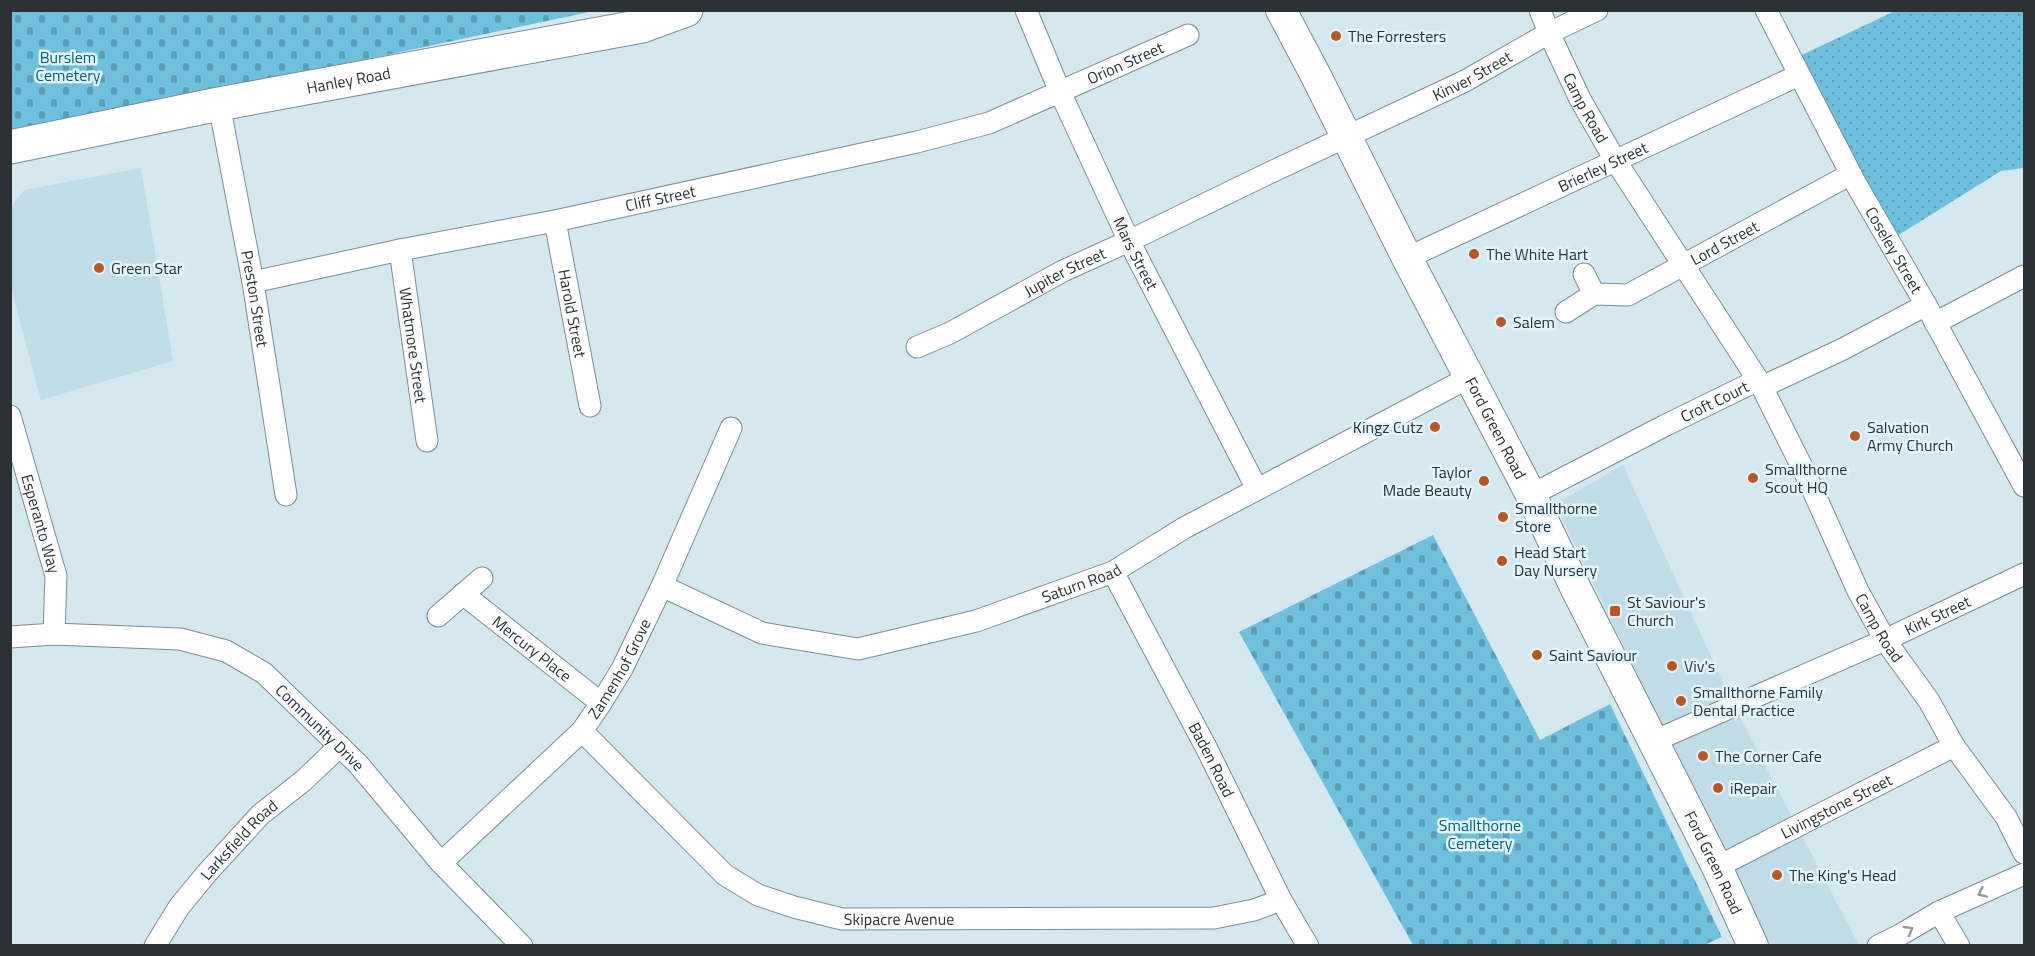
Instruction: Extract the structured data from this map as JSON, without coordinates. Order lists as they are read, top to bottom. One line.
{"streets":{"main road":["Hanley Road","Ford Green Road"],"street":["Orion Street","Kinver Street","Camp Road","Brierley Street","Cliff Street","Lord Street","Coseley Street","Mars Street","Jupiter Street","Preston Street","Harold Street","Whatmore Street","Croft Court","Esperanto Way","Saturn Road","Kirk Street","Mercury Place","Zamenhof Grove","Community Drive","Baden Road","Livingstone Street","Larksfield Road","Skipacre Avenue"]},"crossings":[["Orion Street","Cliff Street"],["Orion Street","Mars Street"],["Kinver Street","Camp Road"],["Kinver Street","Jupiter Street"],["Kinver Street","Ford Green Road"],["Hanley Road","Preston Street"],["Camp Road","Brierley Street"],["Camp Road","Lord Street"],["Camp Road","Croft Court"],["Camp Road","Kirk Street"],["Camp Road","Livingstone Street"],["Brierley Street","Coseley Street"],["Brierley Street","Ford Green Road"],["Cliff Street","Mars Street"],["Cliff Street","Preston Street"],["Cliff Street","Harold Street"],["Cliff Street","Whatmore Street"],["Lord Street","Coseley Street"],["Coseley Street","Croft Court"],["Mars Street","Jupiter Street"],["Mars Street","Saturn Road"],["Jupiter Street","Ford Green Road"],["Croft Court","Ford Green Road"],["Ford Green Road","Saturn Road"],["Ford Green Road","Kirk Street"],["Ford Green Road","Livingstone Street"],["Esperanto Way","Community Drive"],["Saturn Road","Zamenhof Grove"],["Saturn Road","Baden Road"],["Mercury Place","Zamenhof Grove"],["Zamenhof Grove","Community Drive"],["Zamenhof Grove","Skipacre Avenue"],["Community Drive","Larksfield Road"],["Baden Road","Skipacre Avenue"]],"parks":["Burslem Cemetery","Smallthorne Cemetery"],"places":{"other":["The Forresters","The White Hart","Green Star","Salem","Kingz Cutz","Salvation Army Church","Smallthorne Scout HQ","Taylor Made Beauty","Smallthorne Store","Head Start Day Nursery","Saint Saviour","Viv's","Smallthorne Family Dental Practice","The Corner Cafe","iRepair","The King's Head"],"transit":["St Saviour's Church"]}}
